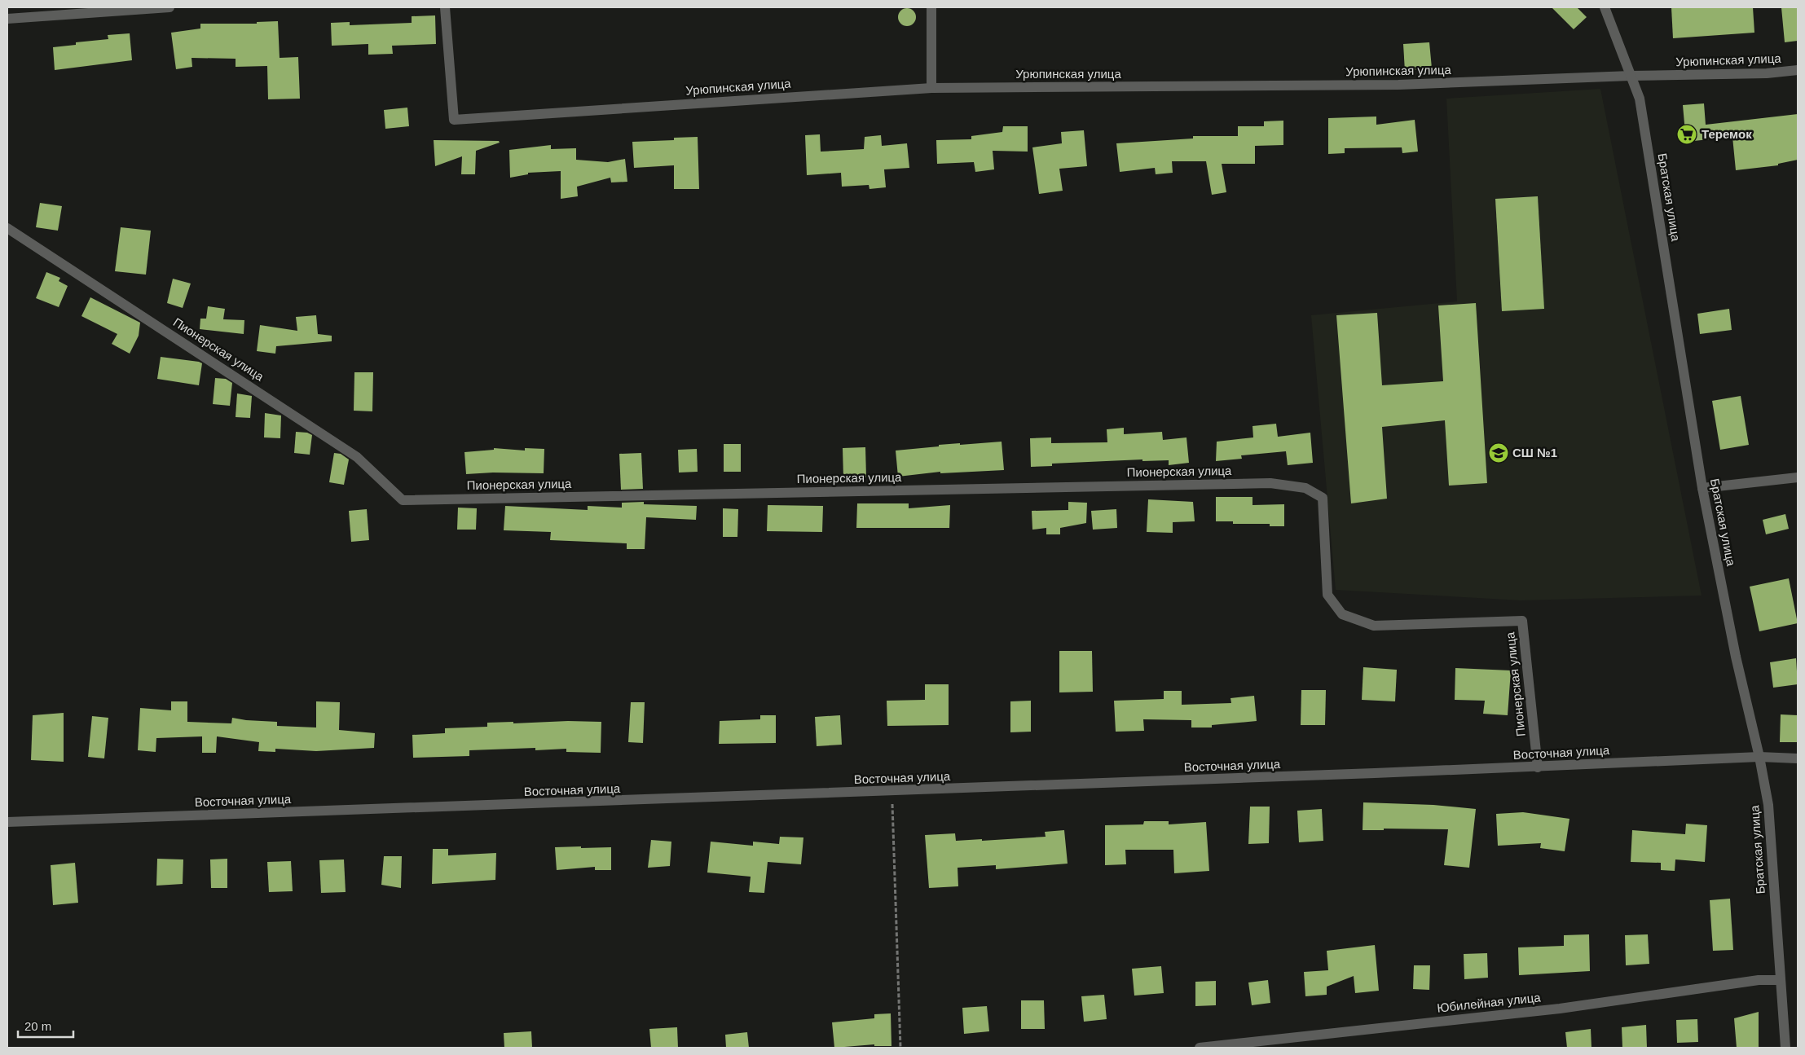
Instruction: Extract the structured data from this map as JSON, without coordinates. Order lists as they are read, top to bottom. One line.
{"streets":{"street":["Урюпинская улица","Братская улица","Пионерская улица","Восточная улица","Юбилейная улица"]},"crossings":[["Урюпинская улица","Братская улица"],["Братская улица","Восточная улица"],["Братская улица","Юбилейная улица"],["Пионерская улица","Восточная улица"]],"places":{"supermarket":["Теремок"],"school or university":["СШ №1"]},"scale_bar":"20 m"}
